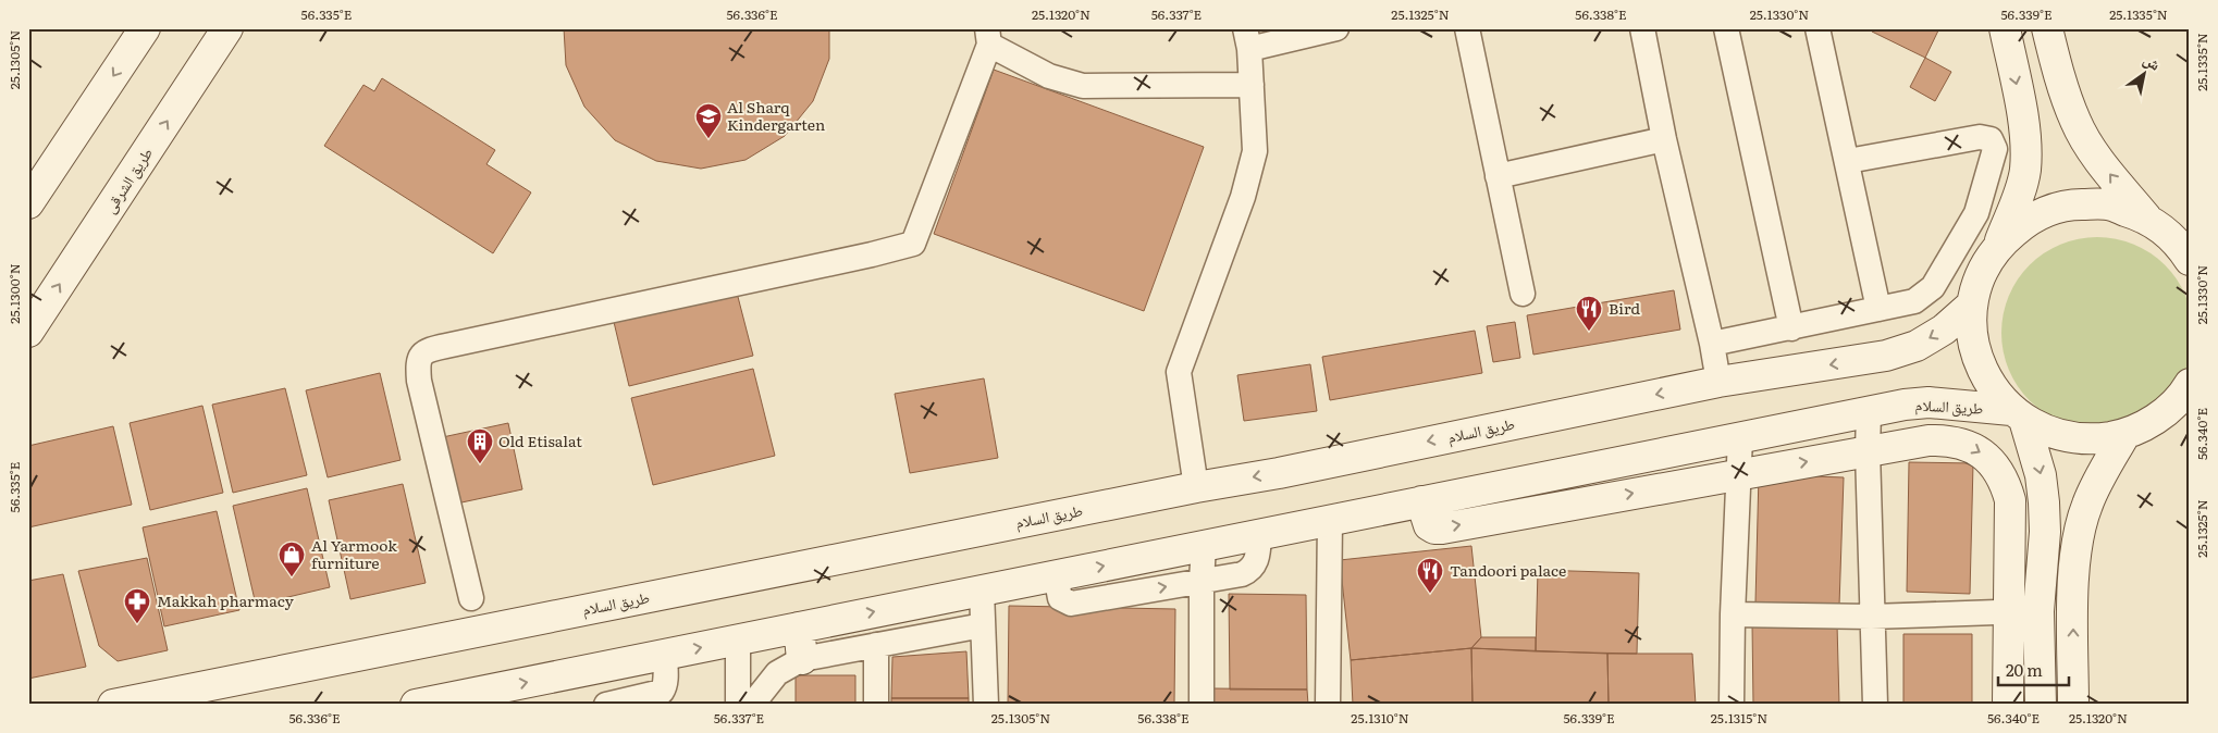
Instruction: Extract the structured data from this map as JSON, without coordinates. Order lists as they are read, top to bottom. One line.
{"streets":{"main road":["طريق الشرقى","طريق السلام"]},"places":{"school or university":["Al Sharq Kindergarten"],"restaurant":["Bird","Tandoori palace"],"building":["Old Etisalat"],"shop":["Al Yarmook furniture"],"pharmacy":["Makkah pharmacy"]},"scale_bar":"20 m","north":"top right","coordinates":["56.335°E","56.336°E","25.1320°N","56.337°E","25.1325°N","56.338°E","25.1330°N","56.339°E","25.1335°N","25.1305°N","25.1300°N","56.340°E","25.1310°N","25.1315°N"]}
